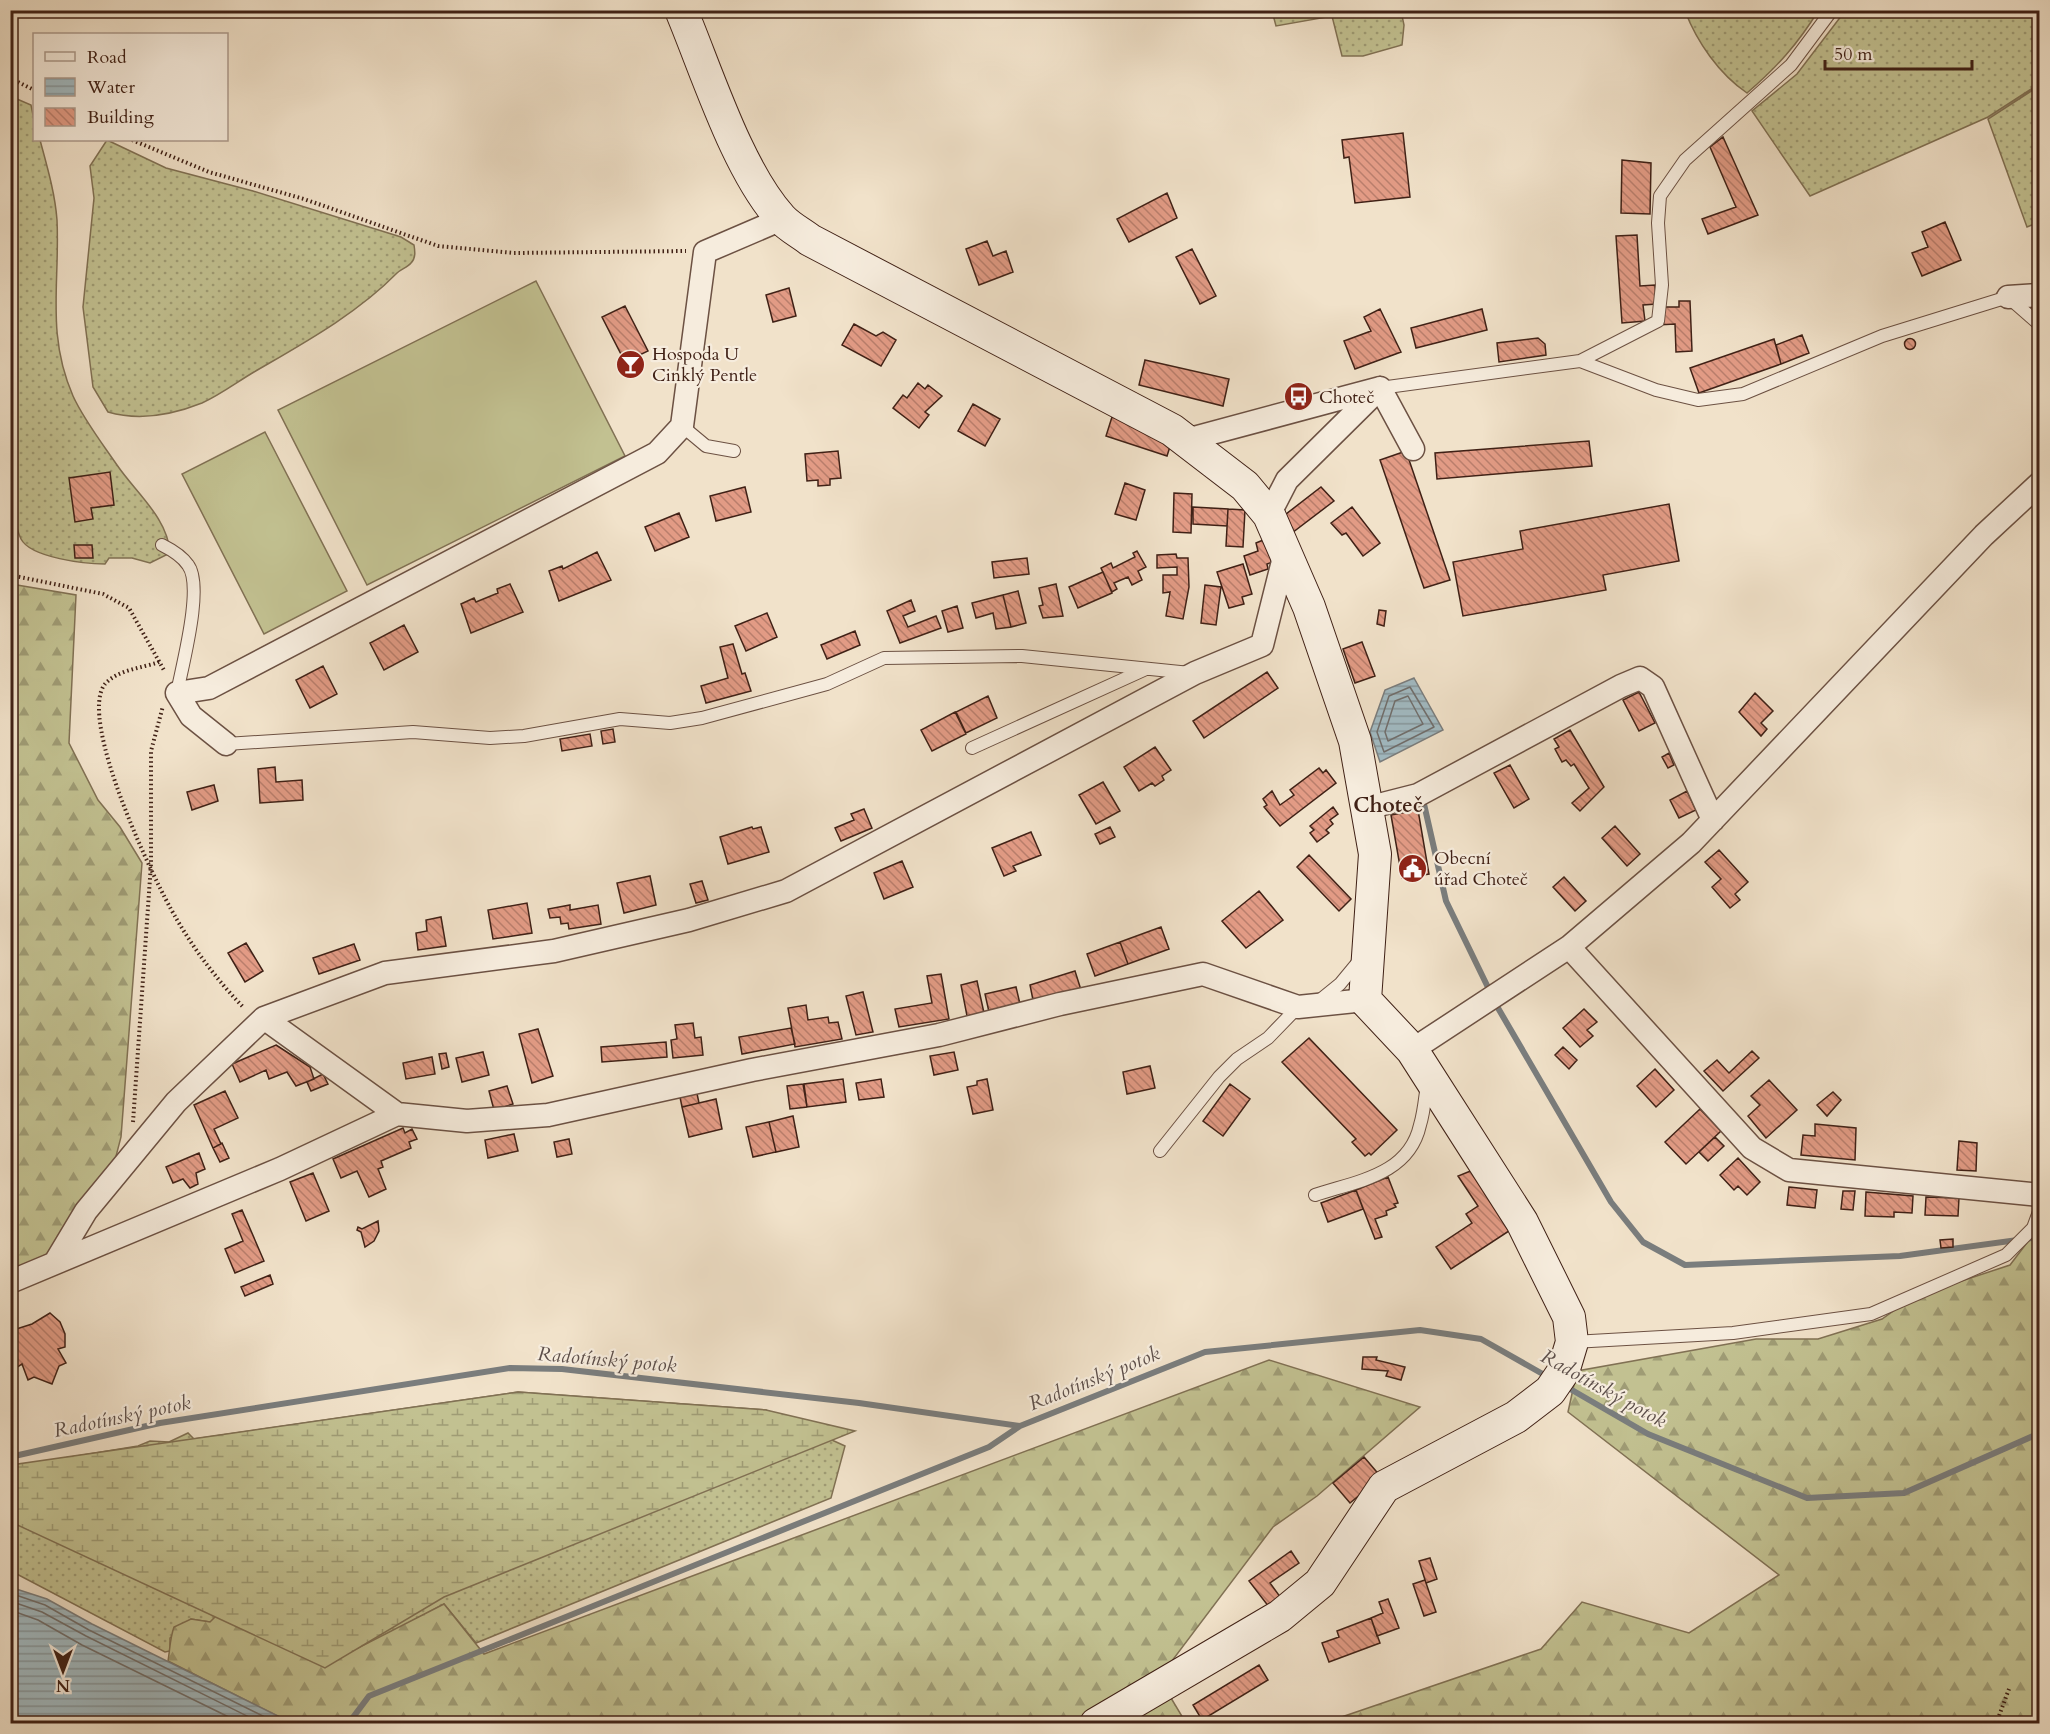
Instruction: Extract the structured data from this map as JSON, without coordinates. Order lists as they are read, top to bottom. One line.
{"districts":["Choteč"],"water":["Radotínský potok"],"places":{"bar":["Hospoda U Cinklý Pentle"],"bus stop":["Choteč"],"public building":["Obecní úřad Choteč"]},"legend":["Road","Water","Building"],"scale_bar":"50 m","north":"bottom"}
